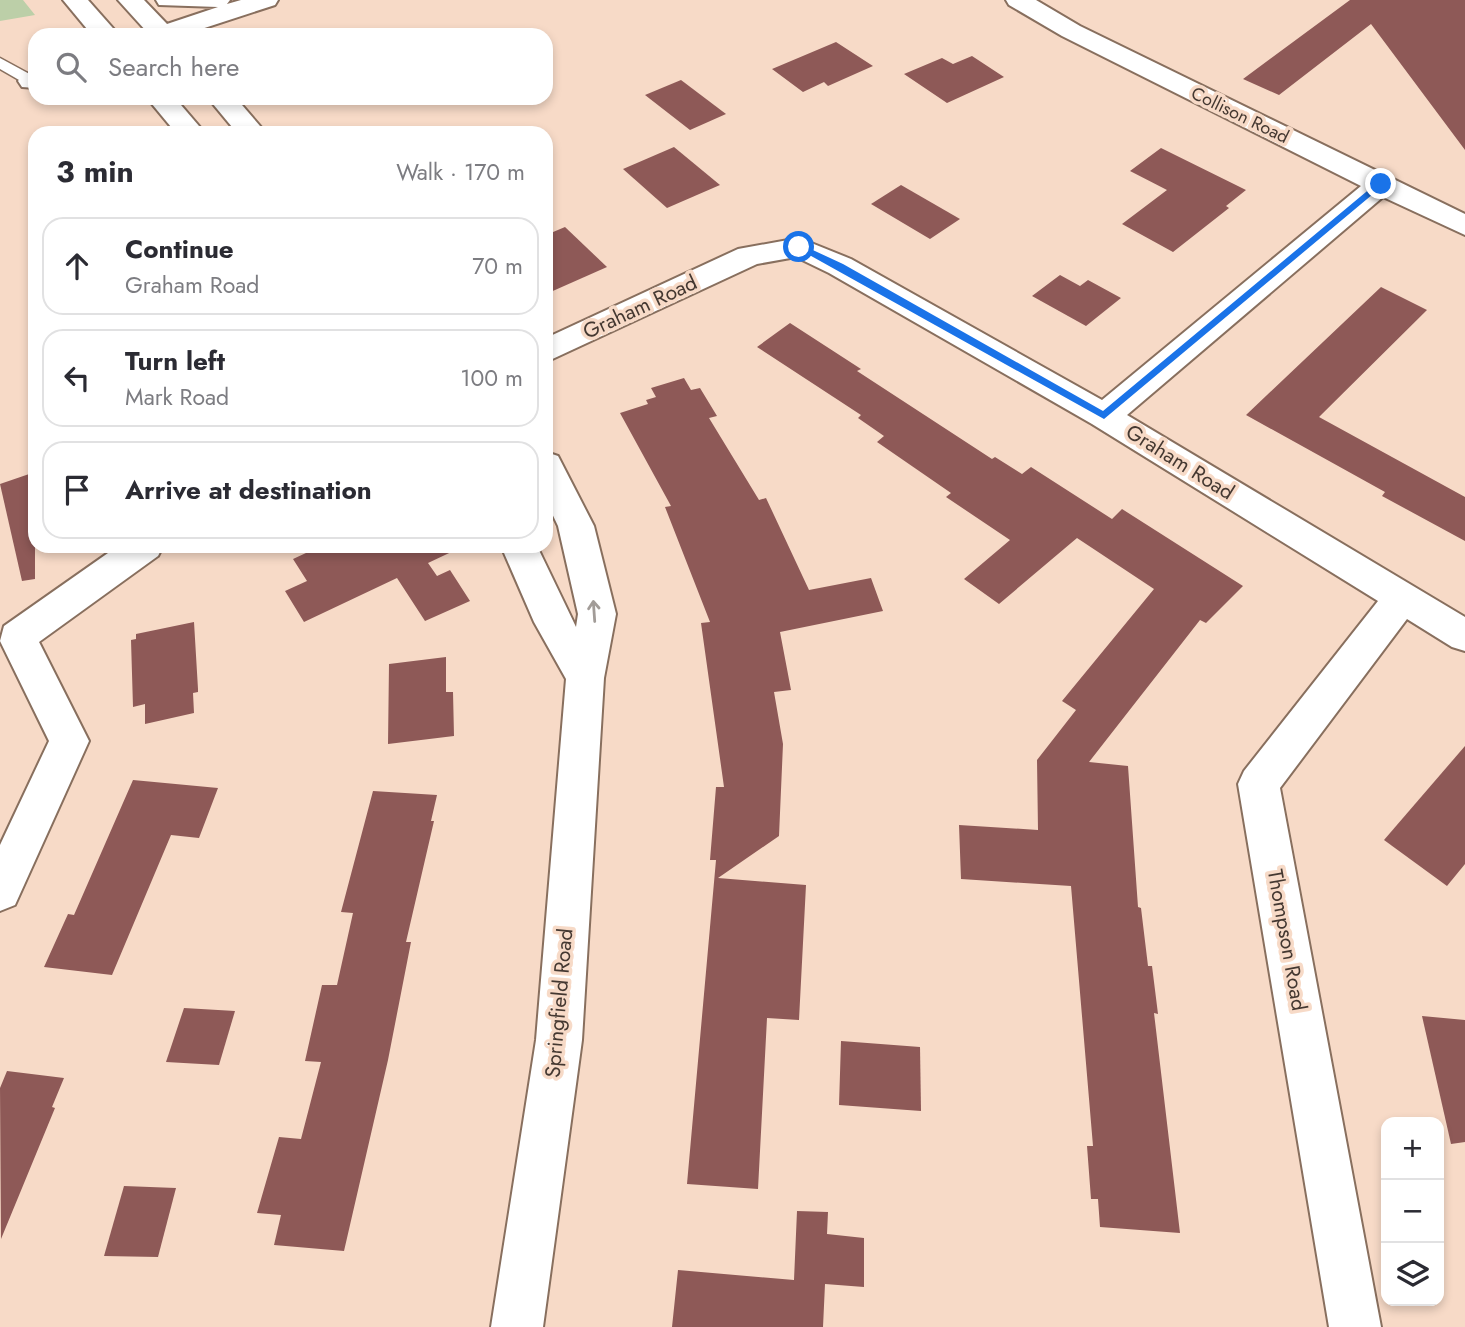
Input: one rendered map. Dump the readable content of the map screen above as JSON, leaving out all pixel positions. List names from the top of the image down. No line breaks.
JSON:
{"streets":{"street":["Collison Road","Graham Road","Thompson Road","Springfield Road"]},"crossings":[["Graham Road","Thompson Road"]],"page":{"search":"Search here","heading":["3 min","Walk · 170 m"],"list":[["Continue","Graham Road","70 m"],["Turn left","Mark Road","100 m"],"Arrive at destination"],"map_buttons":["+","−"]}}
